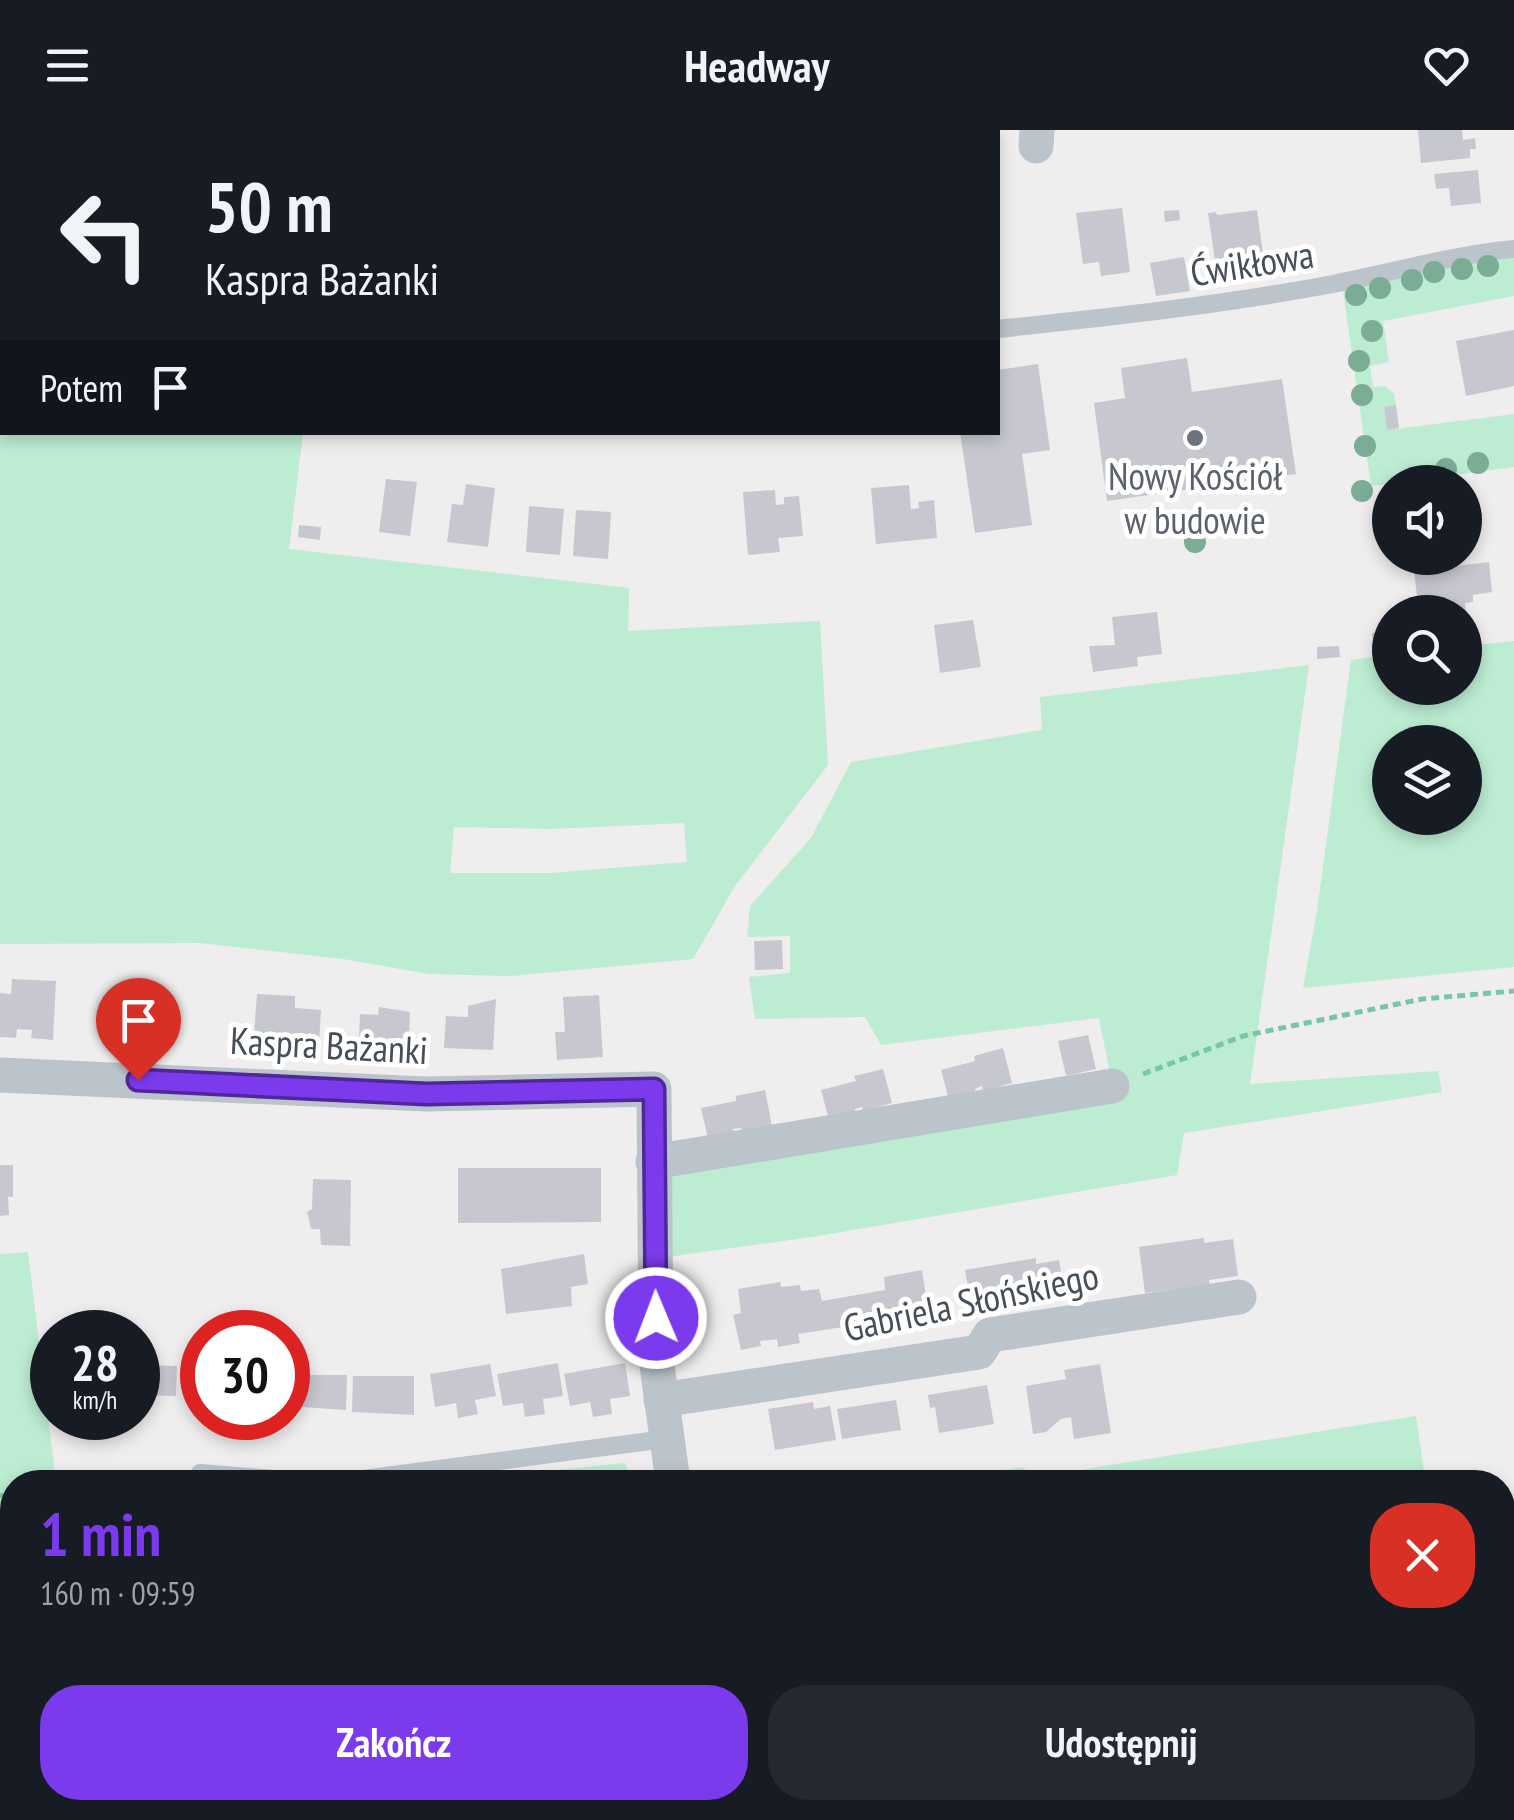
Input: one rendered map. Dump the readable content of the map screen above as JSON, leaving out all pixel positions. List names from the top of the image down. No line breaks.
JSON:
{"streets":{"street":["Kaspra Bażanki","Gabriela Słońskiego"],"lane":["Ćwikłowa"]},"places":["Nowy Kościół w budowie"],"page":{"header":"Headway","turn":["50 m","Kaspra Bażanki"],"then":"Potem","speed":"28 km/h","limit":"30","heading":["1 min","160 m · 09:59"],"buttons":["Zakończ","Udostępnij"]}}
